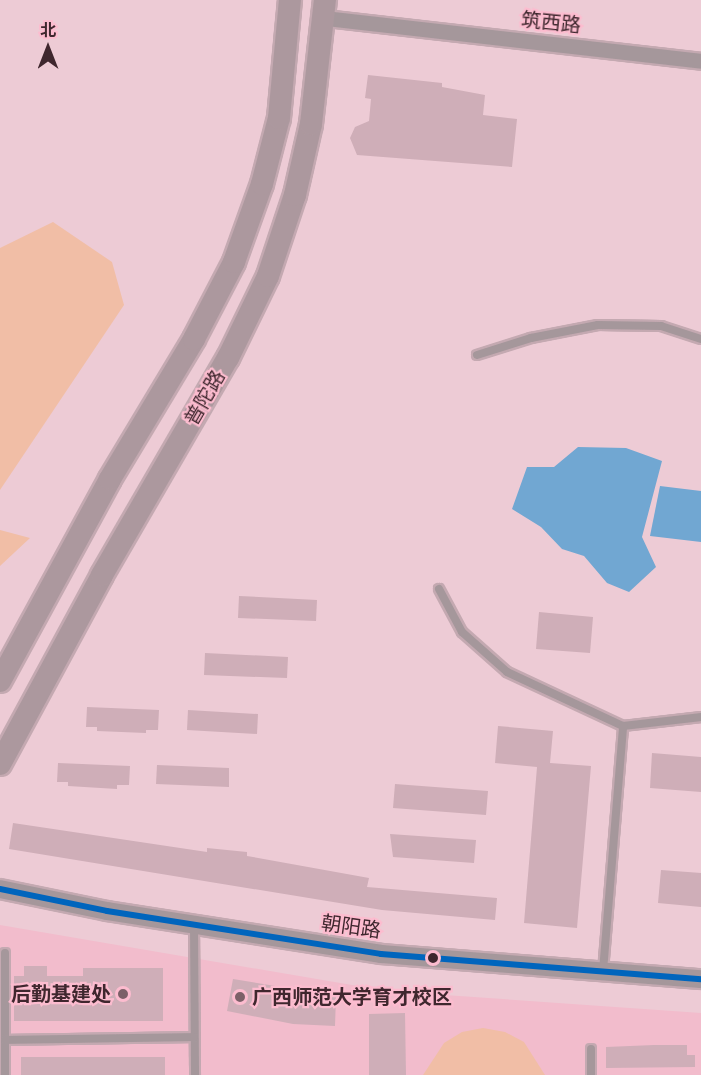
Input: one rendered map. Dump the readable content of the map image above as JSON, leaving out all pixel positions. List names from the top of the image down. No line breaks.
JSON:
{"streets":{"main road":["普陀路"],"street":["筑西路","朝阳路"]},"crossings":[["筑西路","普陀路"]],"places":["后勤基建处","广西师范大学育才校区"],"north":"top"}
